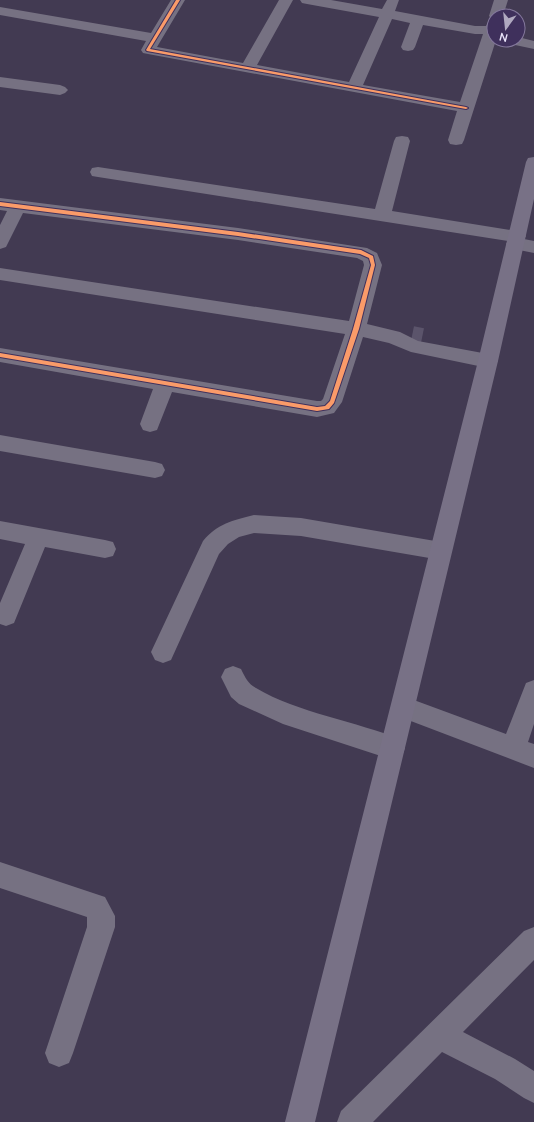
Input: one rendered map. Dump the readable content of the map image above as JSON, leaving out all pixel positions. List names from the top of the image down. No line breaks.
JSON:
{"north":"bottom"}
